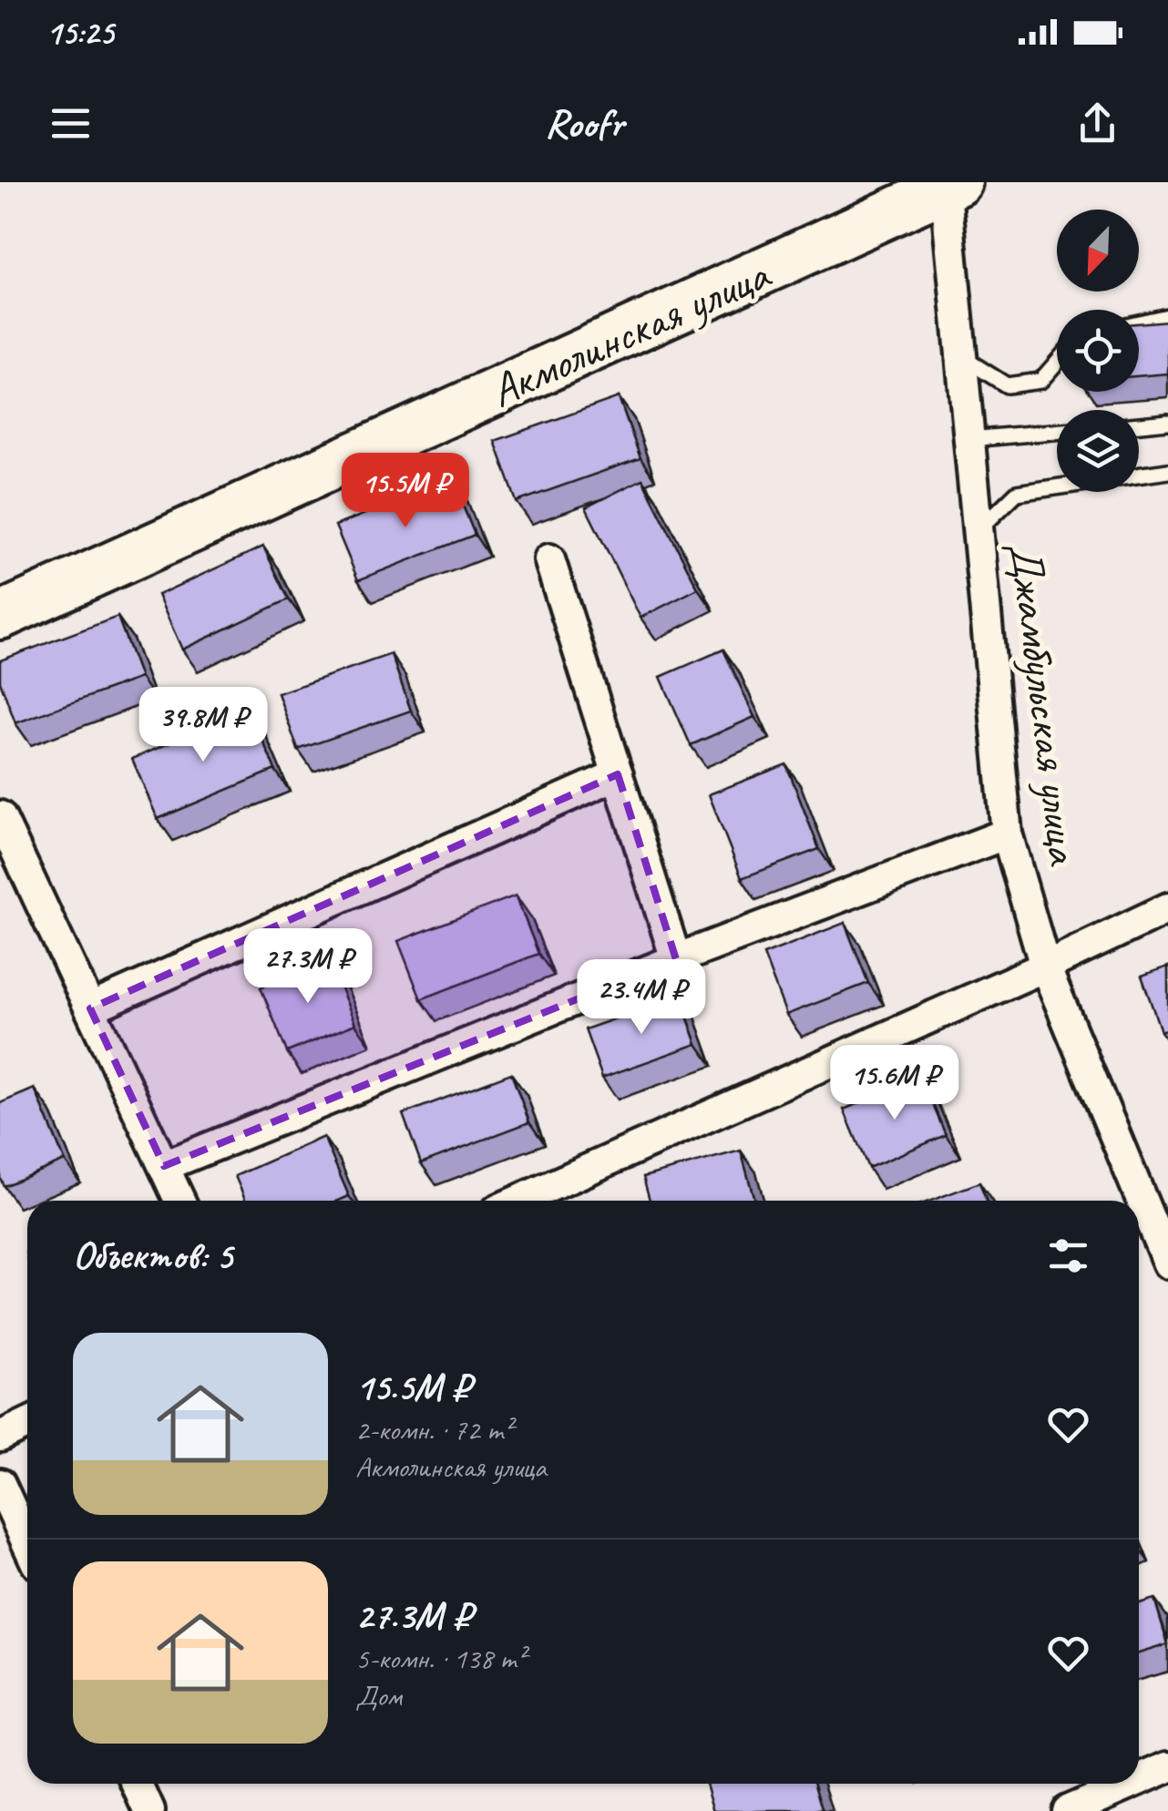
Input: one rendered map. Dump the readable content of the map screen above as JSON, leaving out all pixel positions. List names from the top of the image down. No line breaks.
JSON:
{"streets":{"main road":["Акмолинская улица"],"street":["Джамбульская улица"]},"crossings":[["Акмолинская улица","Джамбульская улица"]],"north":"bottom left","page":{"status":"15:25","header":"Roofr","price":["15.5M ₽","39.8M ₽","27.3M ₽","23.4M ₽","15.6M ₽"],"heading":"Объектов: 5","list":[{"name":"15.5M ₽","note":"2-комн. · 72 m² · Акмолинская улица"},{"name":"27.3M ₽","note":"5-комн. · 138 m² · Дом"}]}}
